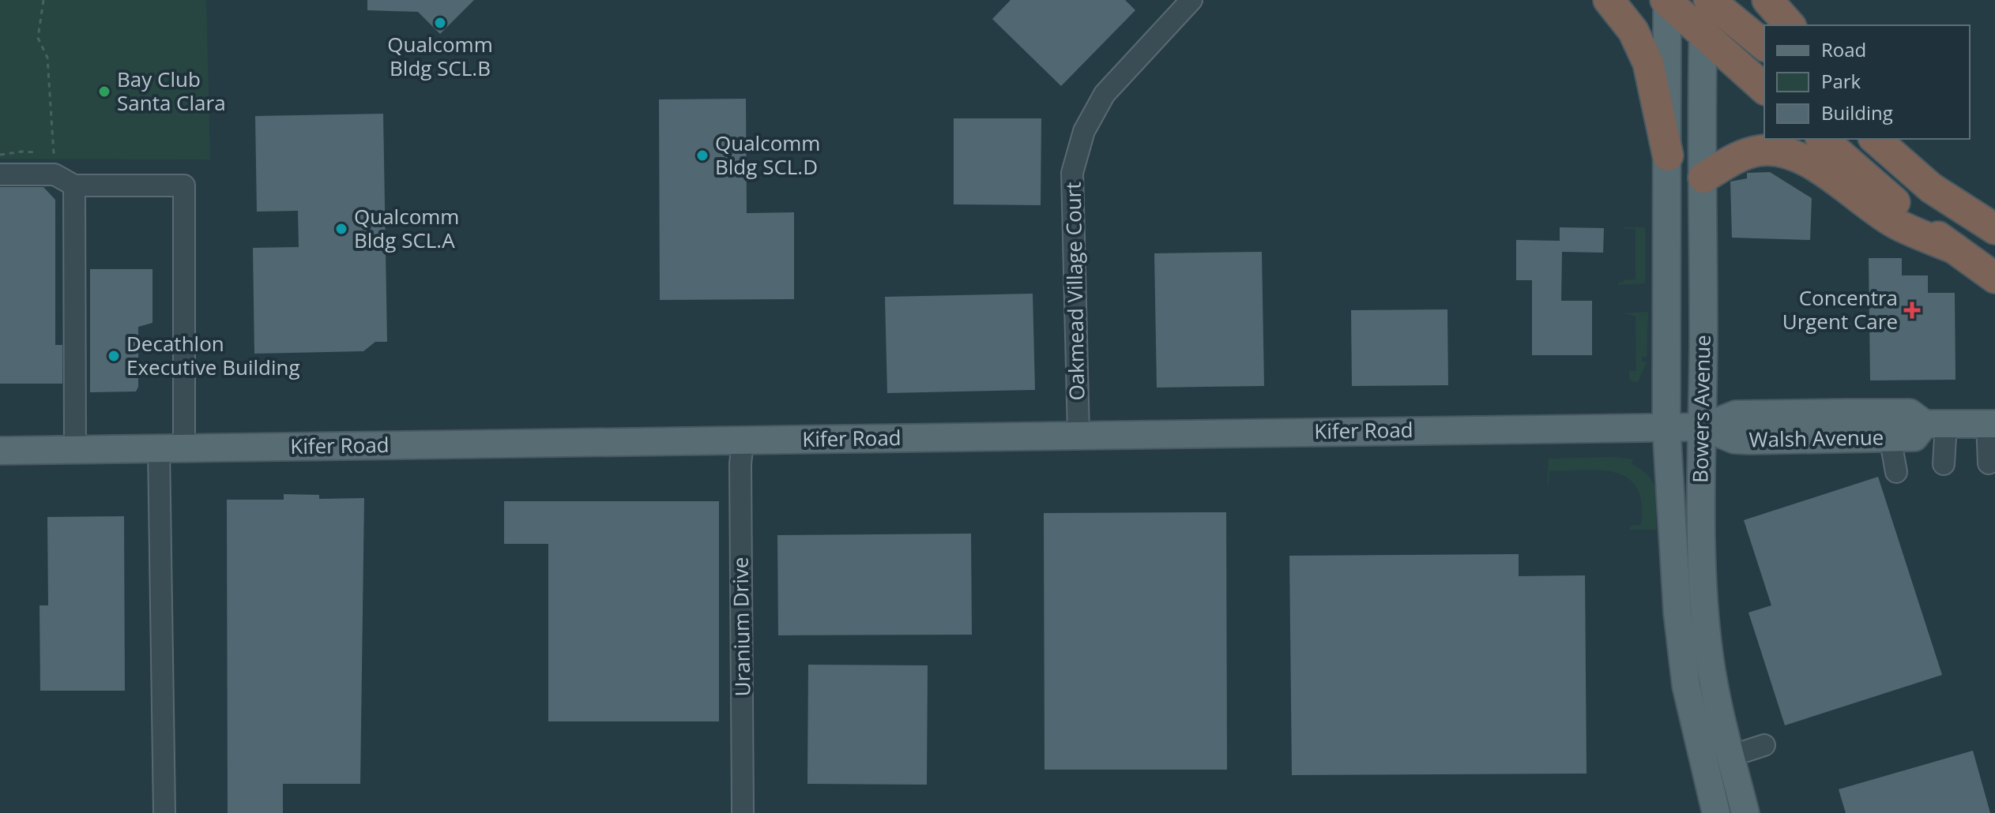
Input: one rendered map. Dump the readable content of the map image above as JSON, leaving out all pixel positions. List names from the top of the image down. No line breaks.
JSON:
{"streets":{"main road":["Bowers Avenue","Kifer Road","Walsh Avenue"],"street":["Oakmead Village Court","Uranium Drive"]},"crossings":[["Oakmead Village Court","Kifer Road"],["Bowers Avenue","Kifer Road"],["Bowers Avenue","Walsh Avenue"],["Kifer Road","Walsh Avenue"],["Kifer Road","Uranium Drive"]],"places":{"other":["Qualcomm Bldg SCL.B","Bay Club Santa Clara","Qualcomm Bldg SCL.D","Qualcomm Bldg SCL.A","Decathlon Executive Building"],"health":["Concentra Urgent Care"]},"legend":["Road","Park","Building"]}
